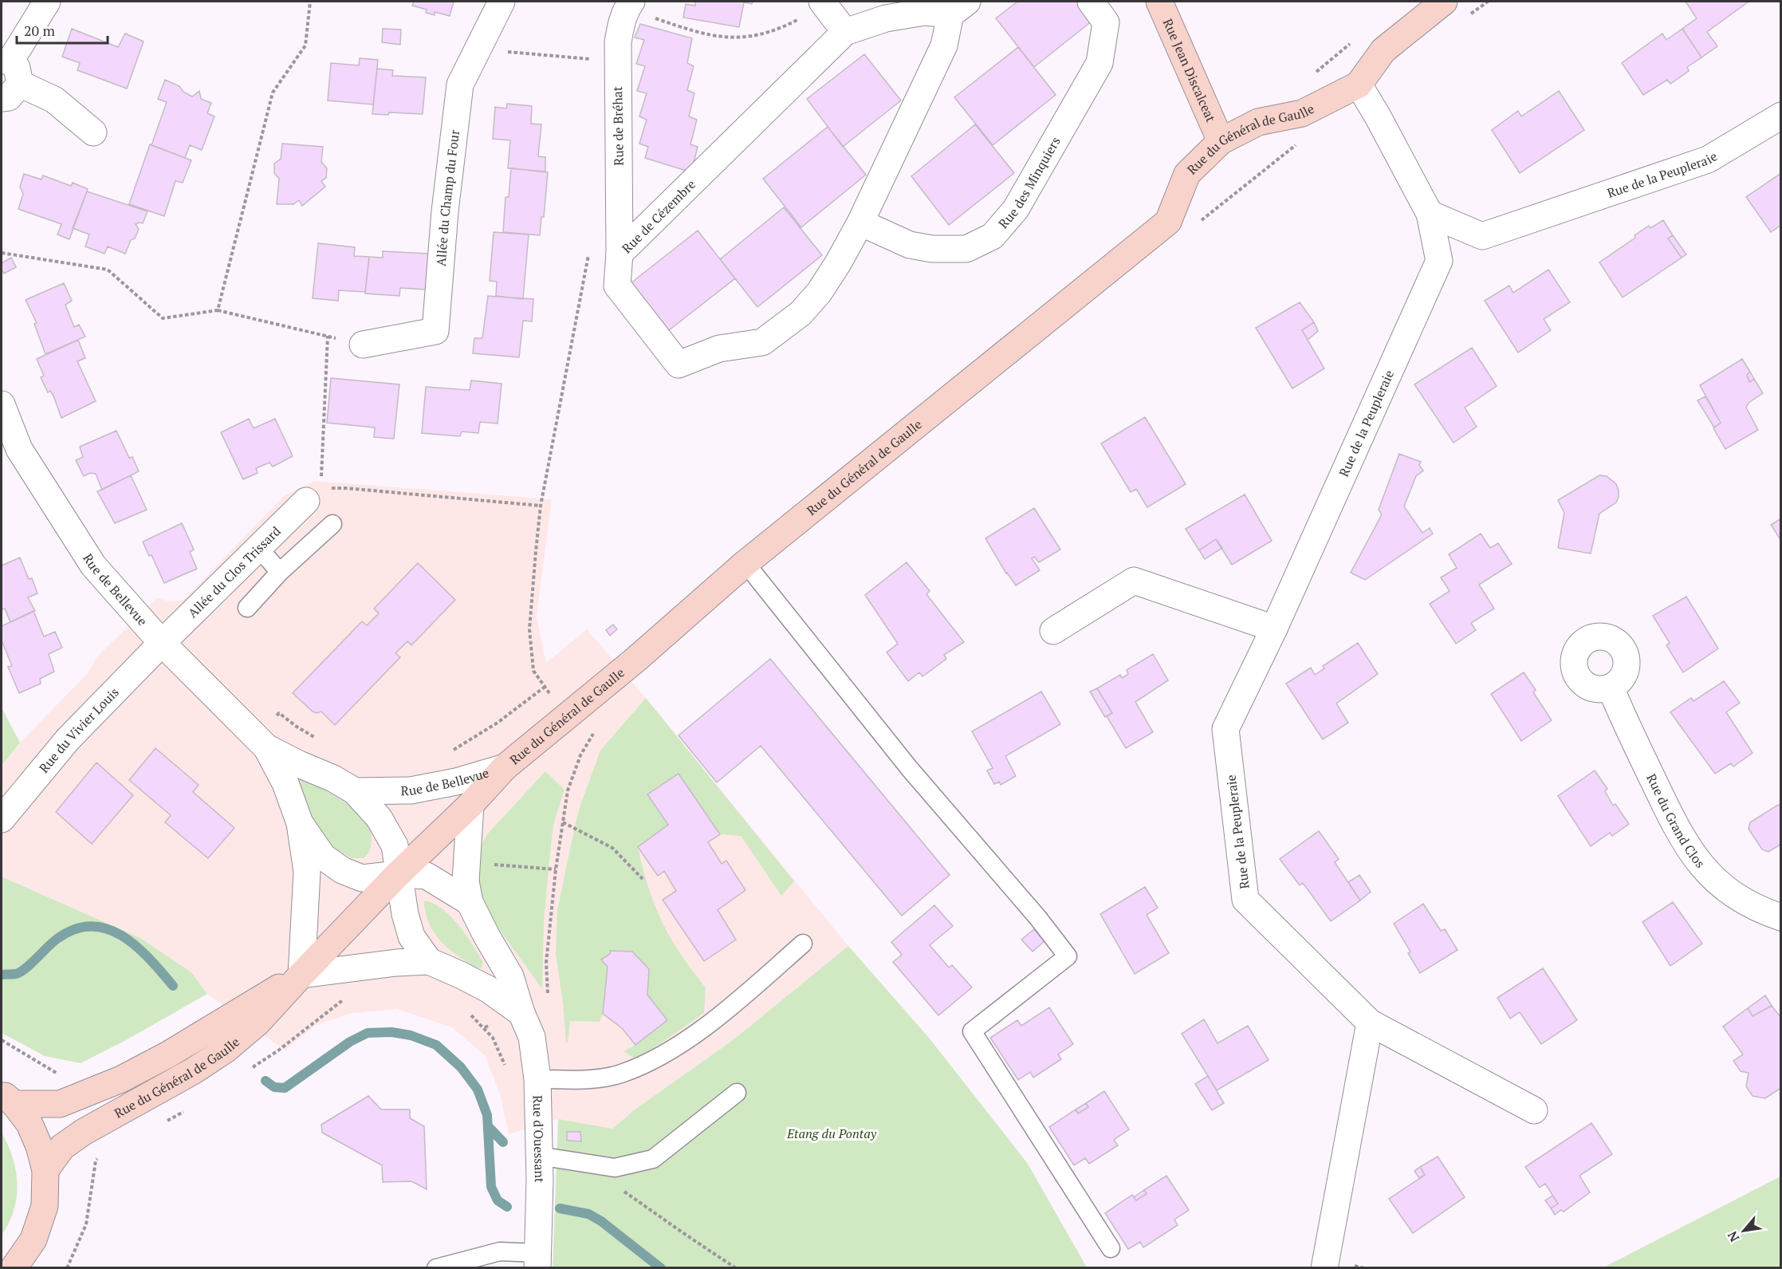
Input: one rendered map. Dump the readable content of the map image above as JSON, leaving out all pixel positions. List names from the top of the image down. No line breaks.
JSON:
{"streets":{"main road":["Rue Jean Discalceat","Rue du Général de Gaulle"],"street":["Rue de Bréhat","Rue de la Peupleraie","Rue des Minquiers","Allée du Champ du Four","Rue de Cézembre","Allée du Clos Trissard","Rue de Bellevue","Rue du Vivier Louis","Rue du Grand Clos","Rue d'Ouessant"]},"crossings":[["Rue Jean Discalceat","Rue du Général de Gaulle"],["Rue de Bréhat","Rue de Cézembre"],["Rue du Général de Gaulle","Rue de la Peupleraie"],["Rue du Général de Gaulle","Rue de Bellevue"],["Rue du Général de Gaulle","Rue d'Ouessant"],["Rue des Minquiers","Rue de Cézembre"],["Allée du Clos Trissard","Rue de Bellevue"],["Allée du Clos Trissard","Rue du Vivier Louis"],["Rue de Bellevue","Rue du Vivier Louis"]],"parks":["Etang du Pontay"],"scale_bar":"20 m","north":"bottom left"}
